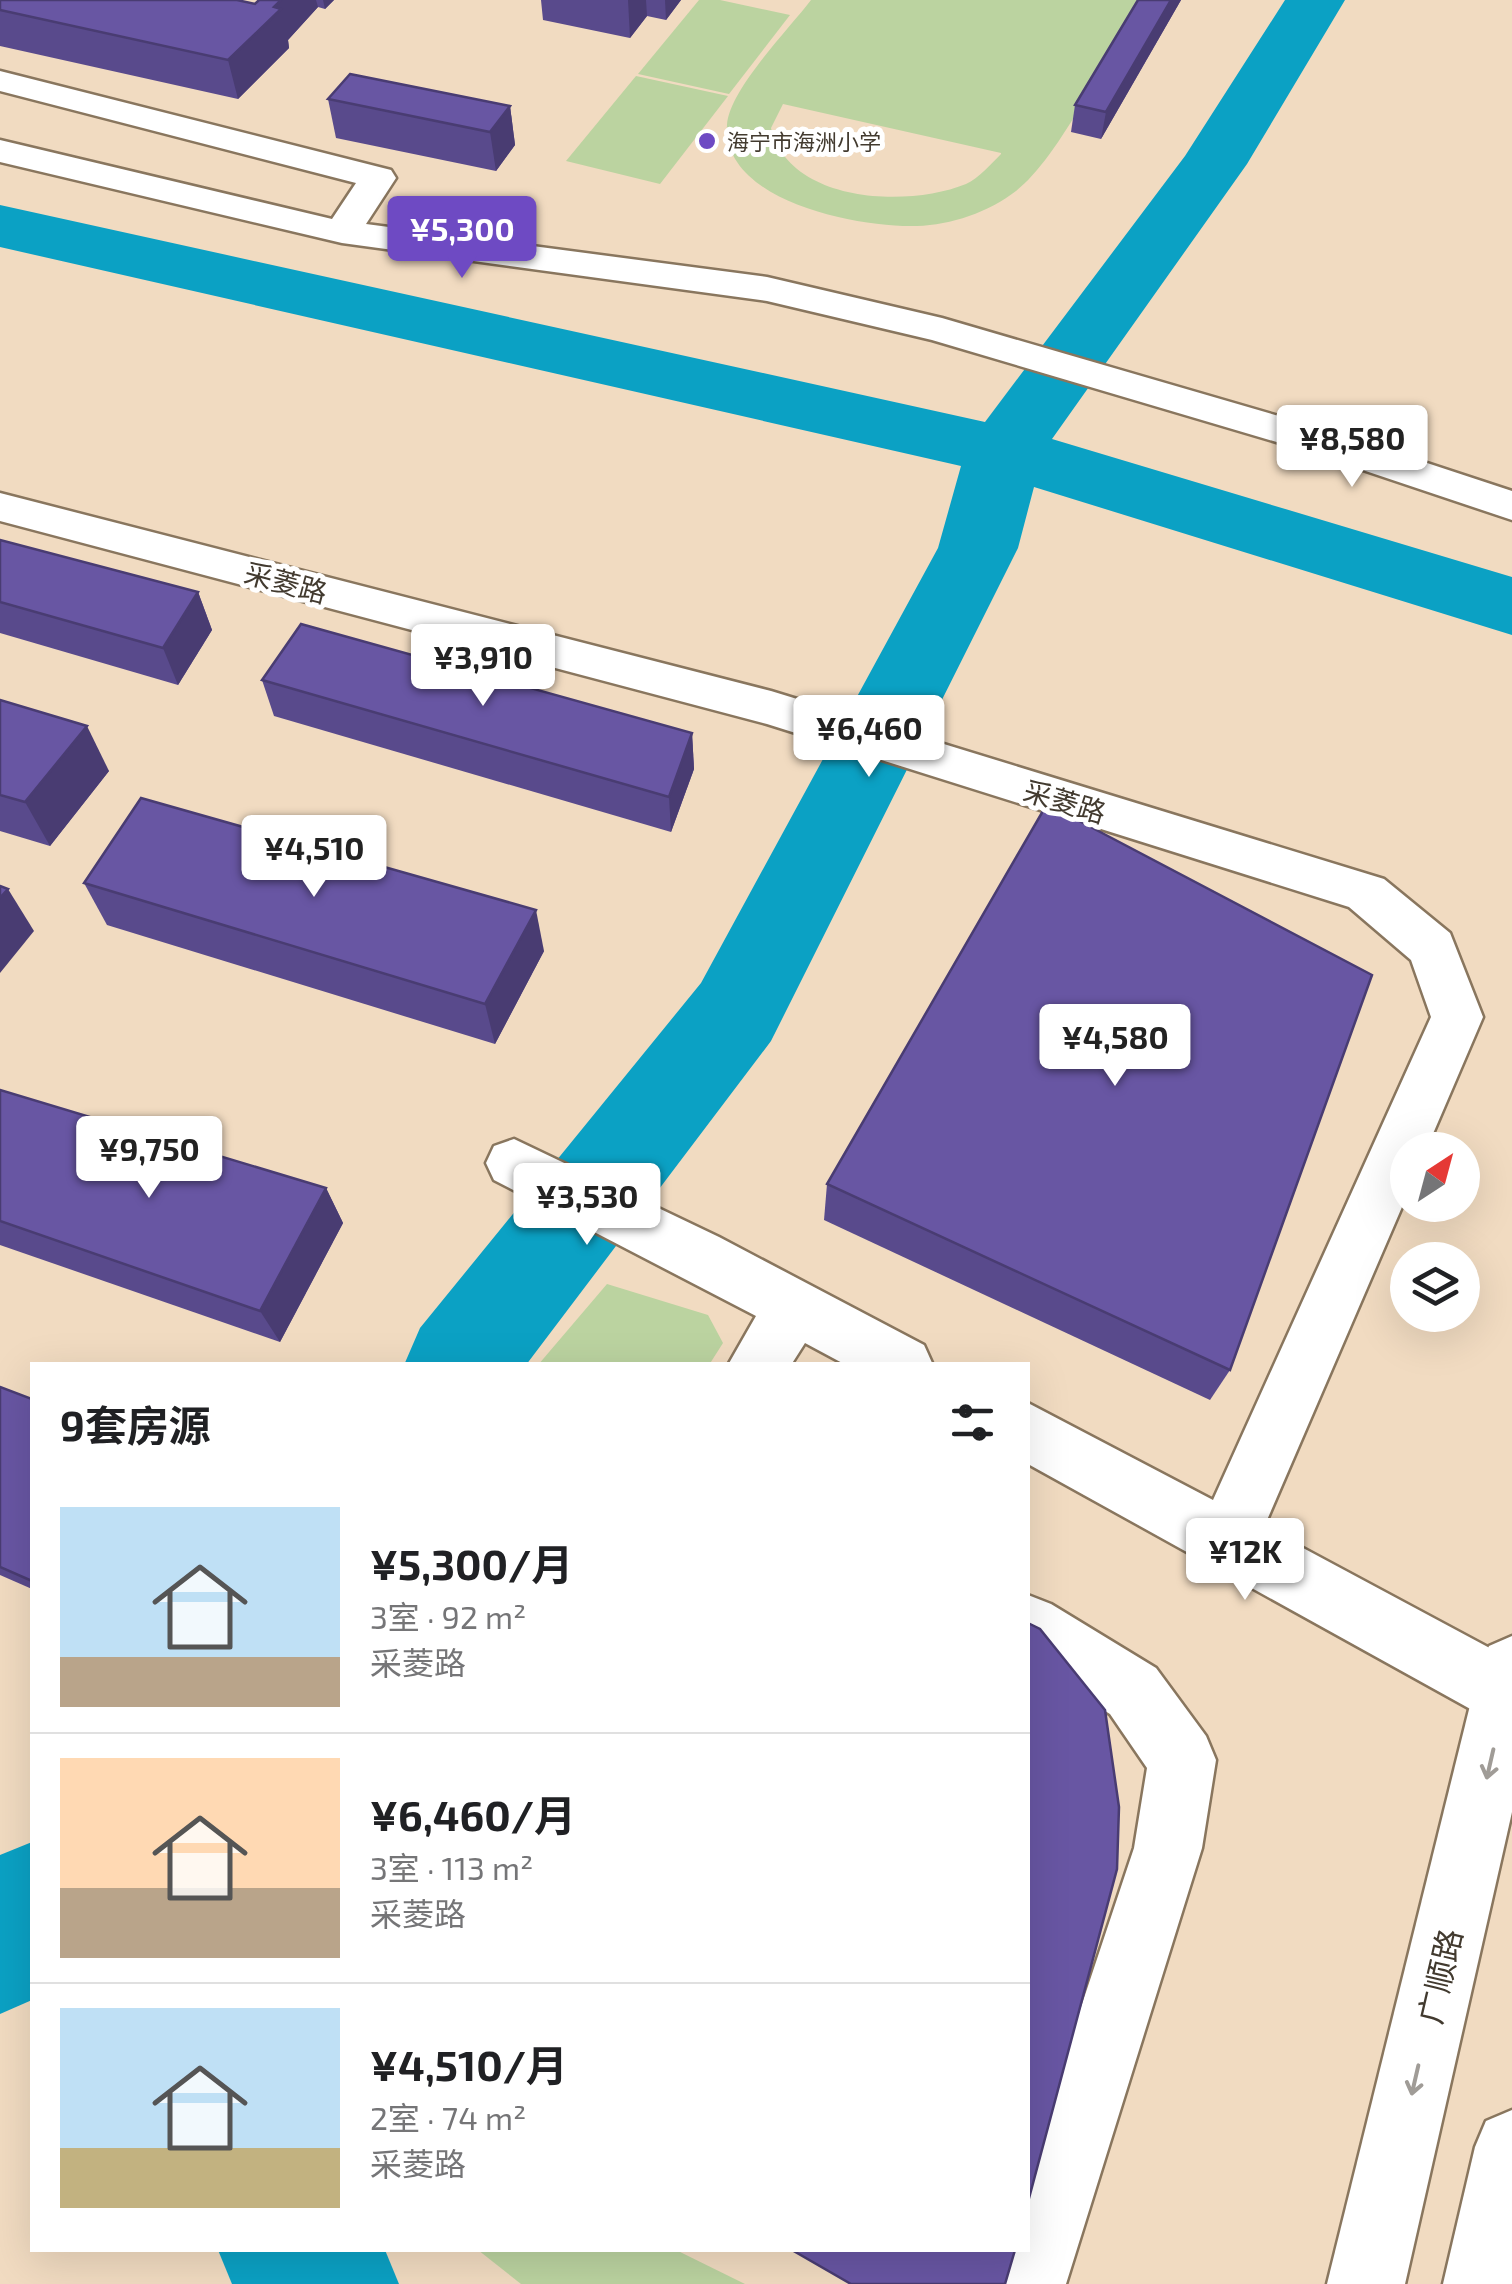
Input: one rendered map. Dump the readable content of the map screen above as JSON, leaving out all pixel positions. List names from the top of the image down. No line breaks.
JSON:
{"streets":{"street":["采菱路","广顺路"]},"one_way":["广顺路"],"places":["海宁市海洲小学"],"north":"top right","page":{"price":["¥5,300","¥8,580","¥3,910","¥6,460","¥4,510","¥4,580","¥9,750","¥3,530","¥12K"],"heading":"9套房源","list":[{"name":"¥5,300/月","note":"3室 · 92 m² · 采菱路"},{"name":"¥6,460/月","note":"3室 · 113 m² · 采菱路"},{"name":"¥4,510/月","note":"2室 · 74 m² · 采菱路"}]}}
